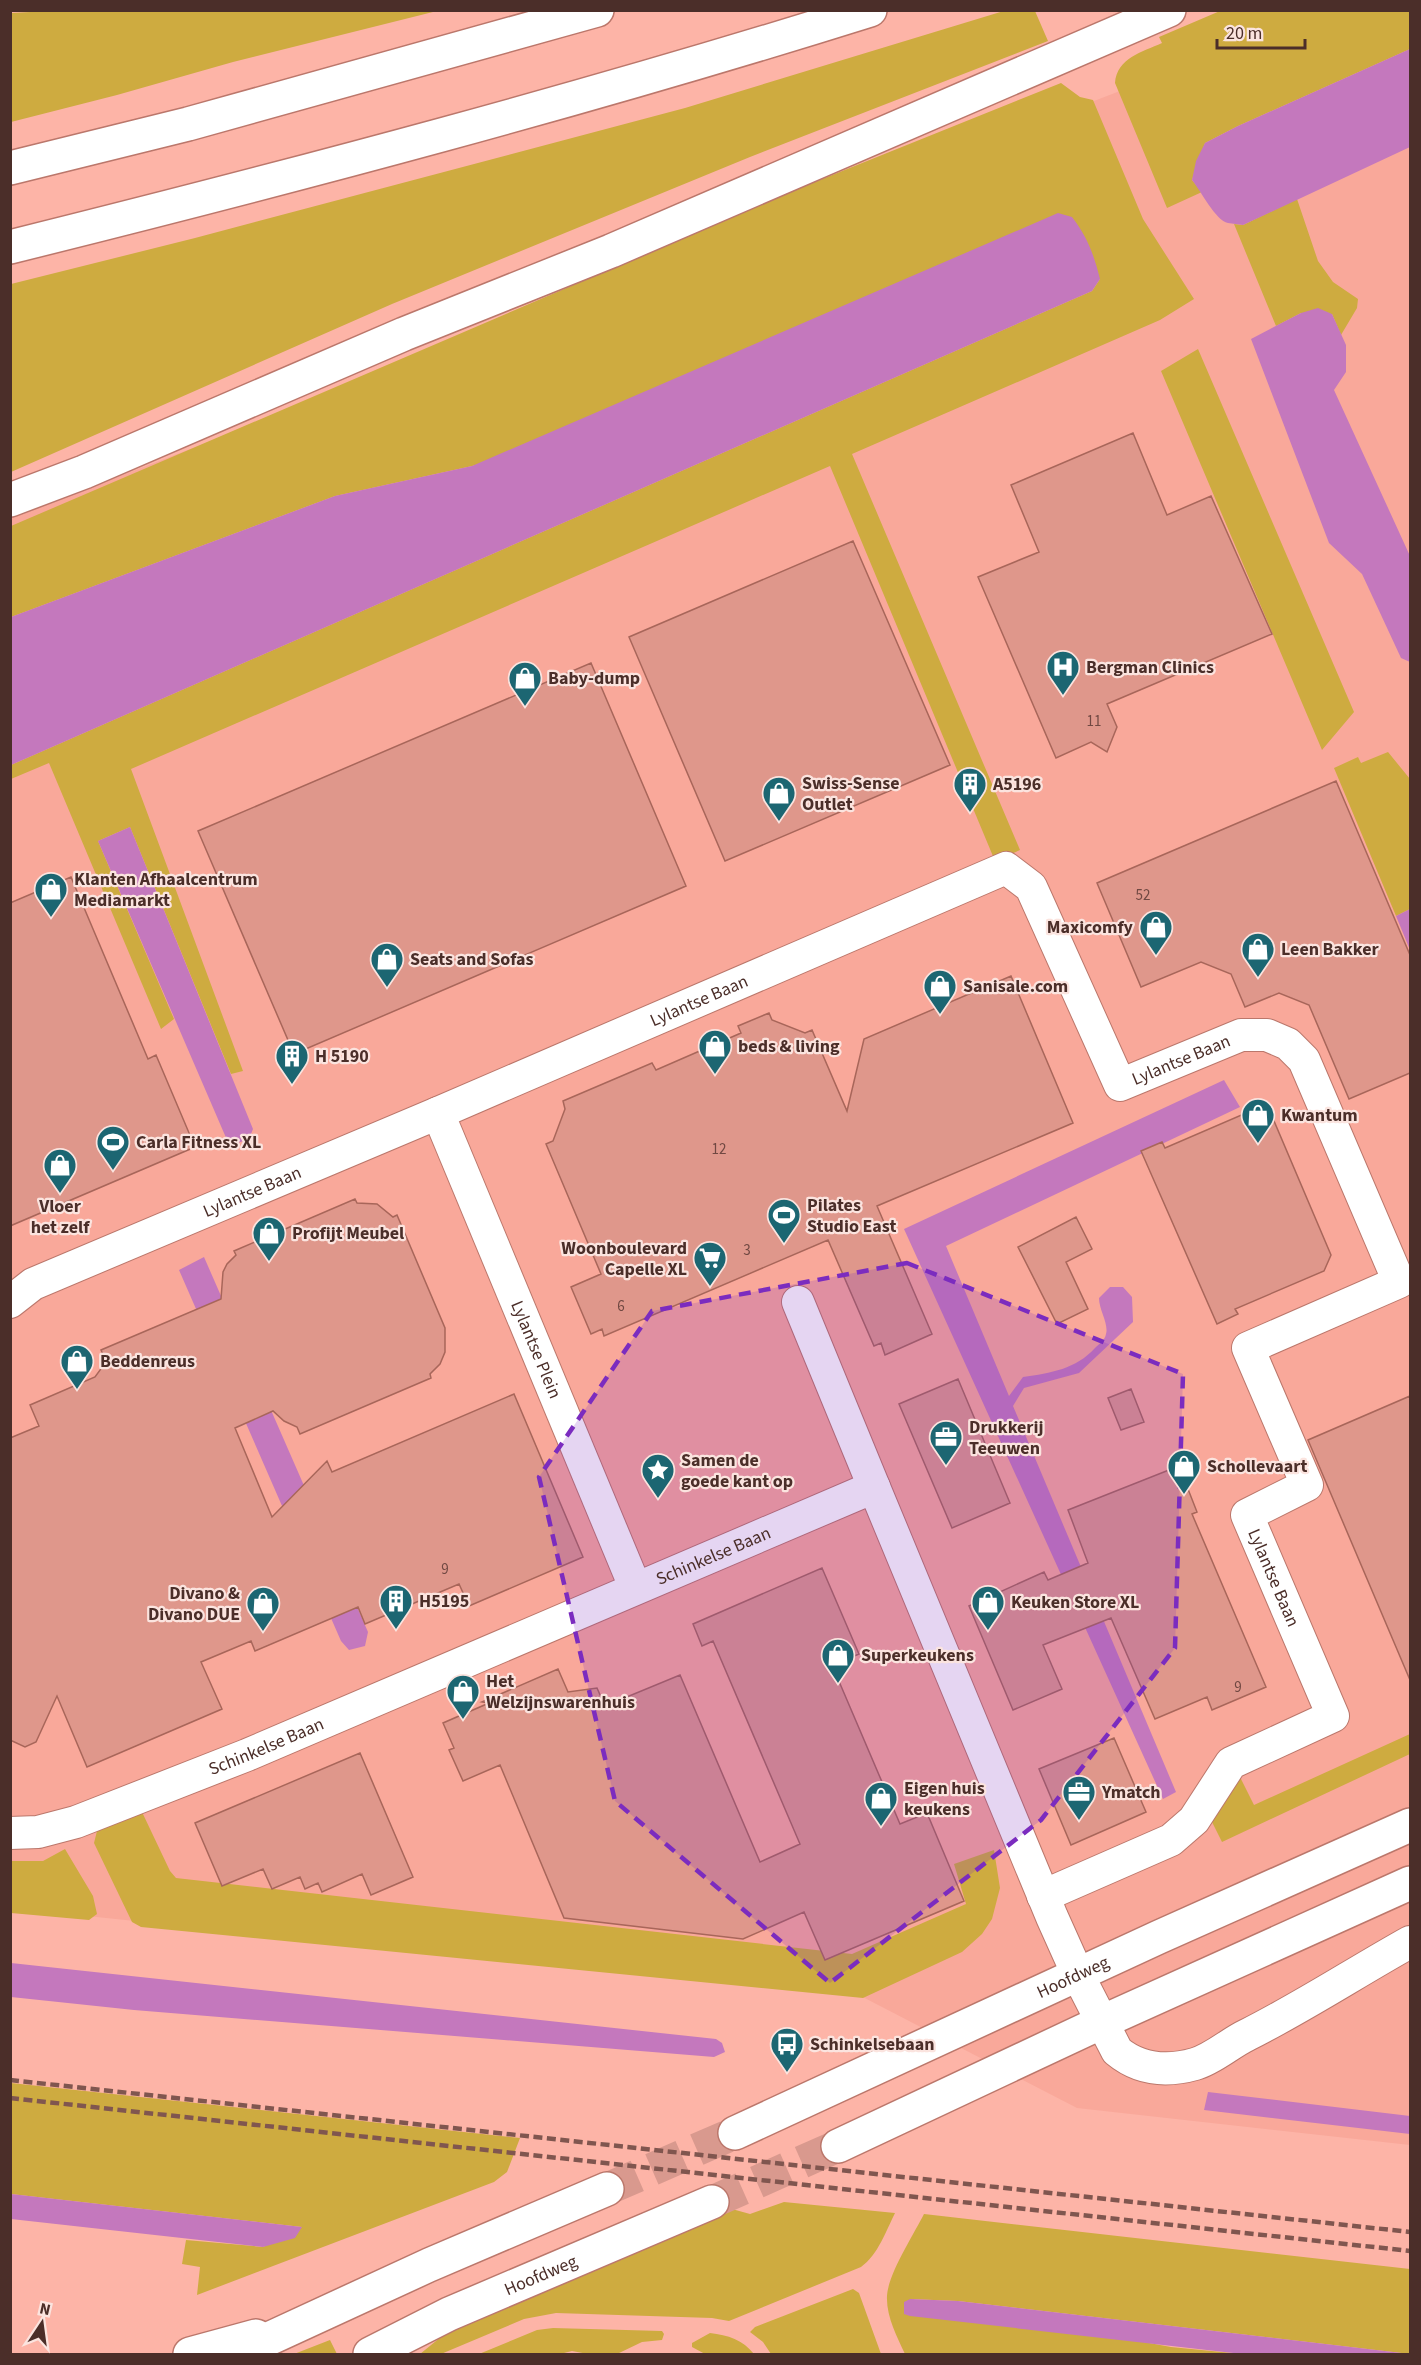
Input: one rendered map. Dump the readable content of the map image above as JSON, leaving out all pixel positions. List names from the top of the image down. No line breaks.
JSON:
{"streets":{"main road":["Hoofdweg"],"street":["Lylantse Baan","Lylantse Plein","Schinkelse Baan"]},"crossings":[["Lylantse Baan","Lylantse Plein"],["Lylantse Plein","Schinkelse Baan"]],"places":{"hospital":["Bergman Clinics"],"shop":["Baby-dump","Swiss-Sense Outlet","Klanten Afhaalcentrum Mediamarkt","Maxicomfy","Leen Bakker","Seats and Sofas","Sanisale.com","beds & living","Kwantum","Vloer het zelf","Profijt Meubel","Beddenreus","Schollevaart","Keuken Store XL","Divano & Divano DUE","Superkeukens","Het Welzijnswarenhuis","Eigen huis keukens"],"building":["A5196","H 5190","H5195"],"sports":["Carla Fitness XL","Pilates Studio East"],"supermarket":["Woonboulevard Capelle XL"],"office":["Drukkerij Teeuwen","Ymatch"],"place":["Samen de goede kant op"],"bus stop":["Schinkelsebaan"]},"house_numbers":["11","52","12","3","6","9","9"],"scale_bar":"20 m","north":"top"}
